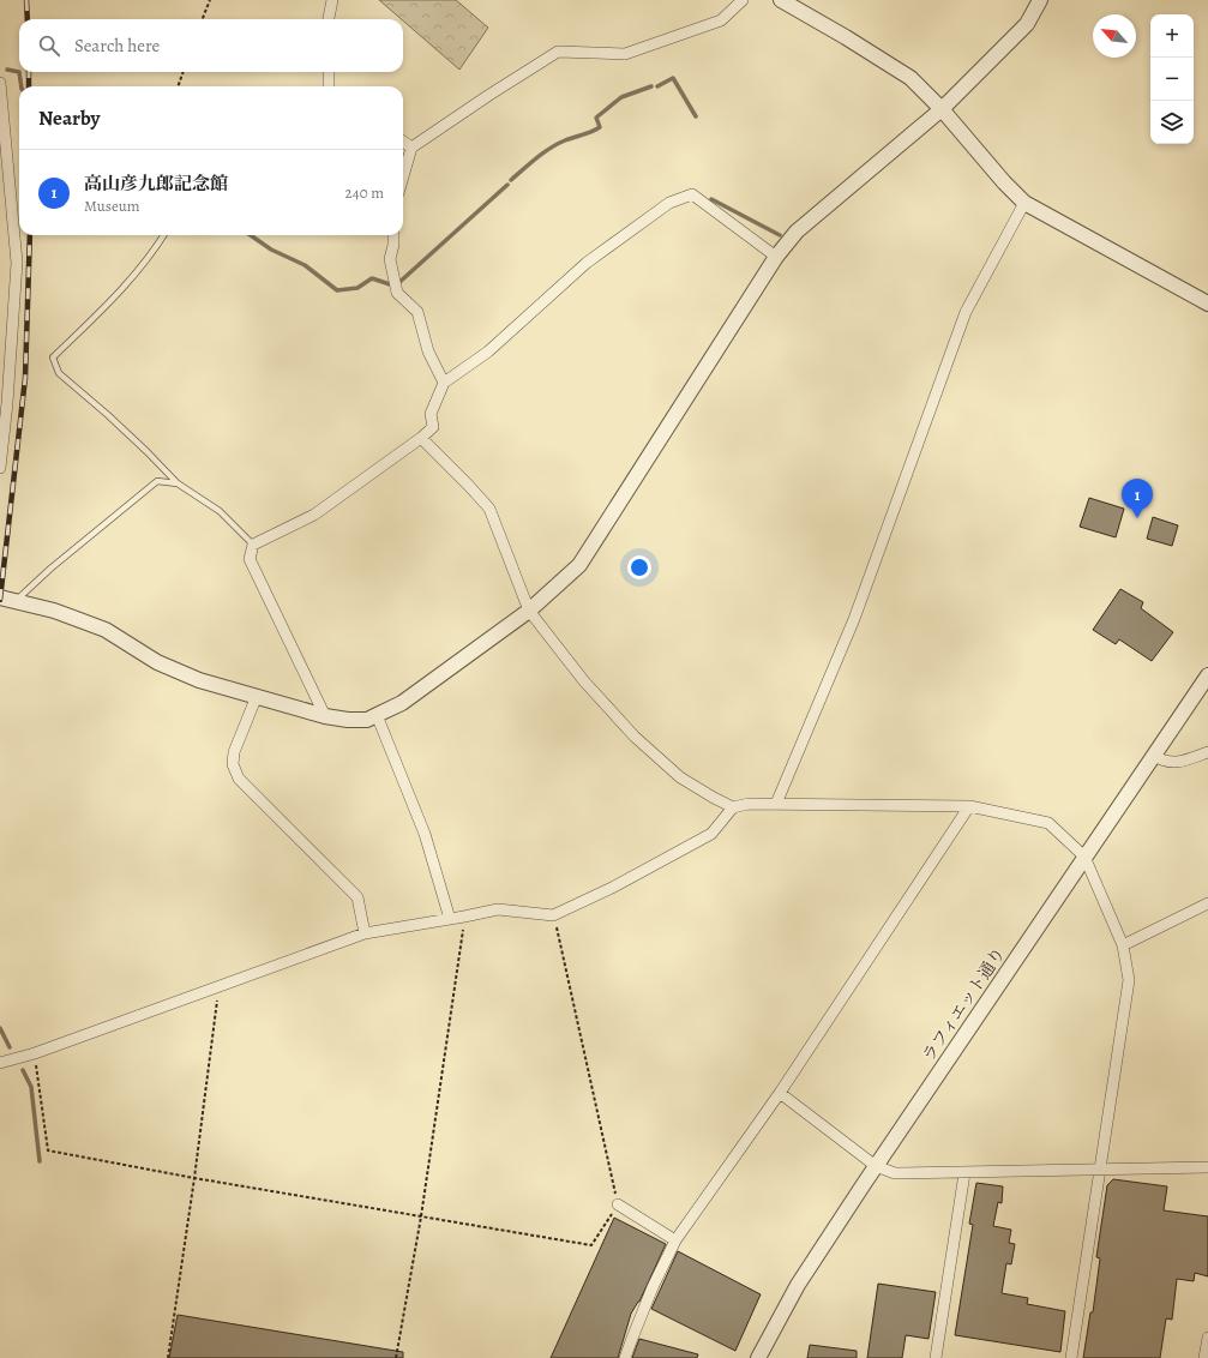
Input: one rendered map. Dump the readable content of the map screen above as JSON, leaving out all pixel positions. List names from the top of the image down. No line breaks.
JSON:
{"streets":{"street":["ラフィエット通り"]},"north":"top left","page":{"map_buttons":["+","−"],"search":"Search here","heading":"Nearby","list":[{"mark":"1","name":"高山彦九郎記念館","note":"Museum","value":"240 m"}],"pins":"1"}}
